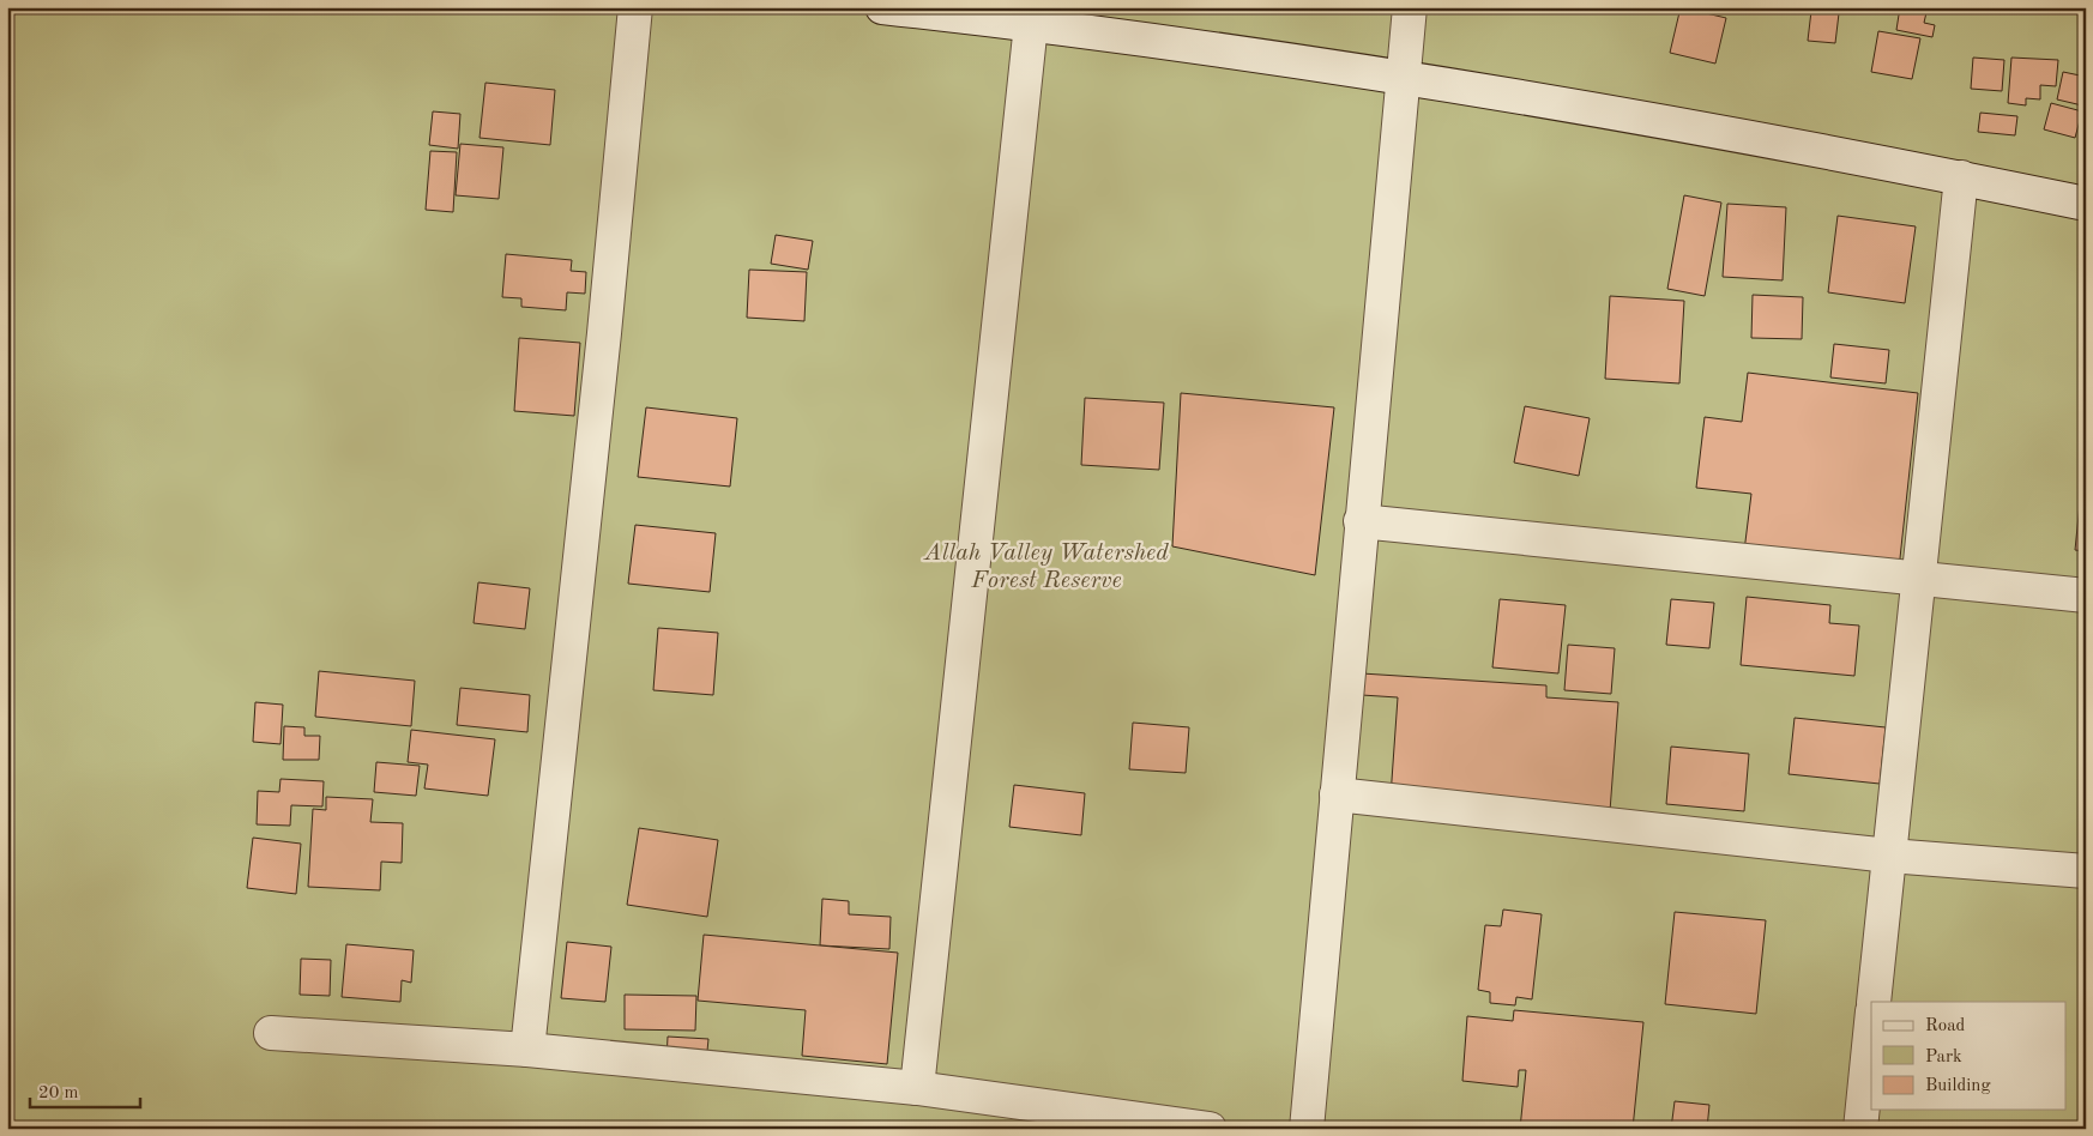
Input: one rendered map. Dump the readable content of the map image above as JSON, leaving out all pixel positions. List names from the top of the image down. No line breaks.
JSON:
{"parks":["Allah Valley Watershed Forest Reserve"],"legend":["Road","Park","Building"],"scale_bar":"20 m"}
